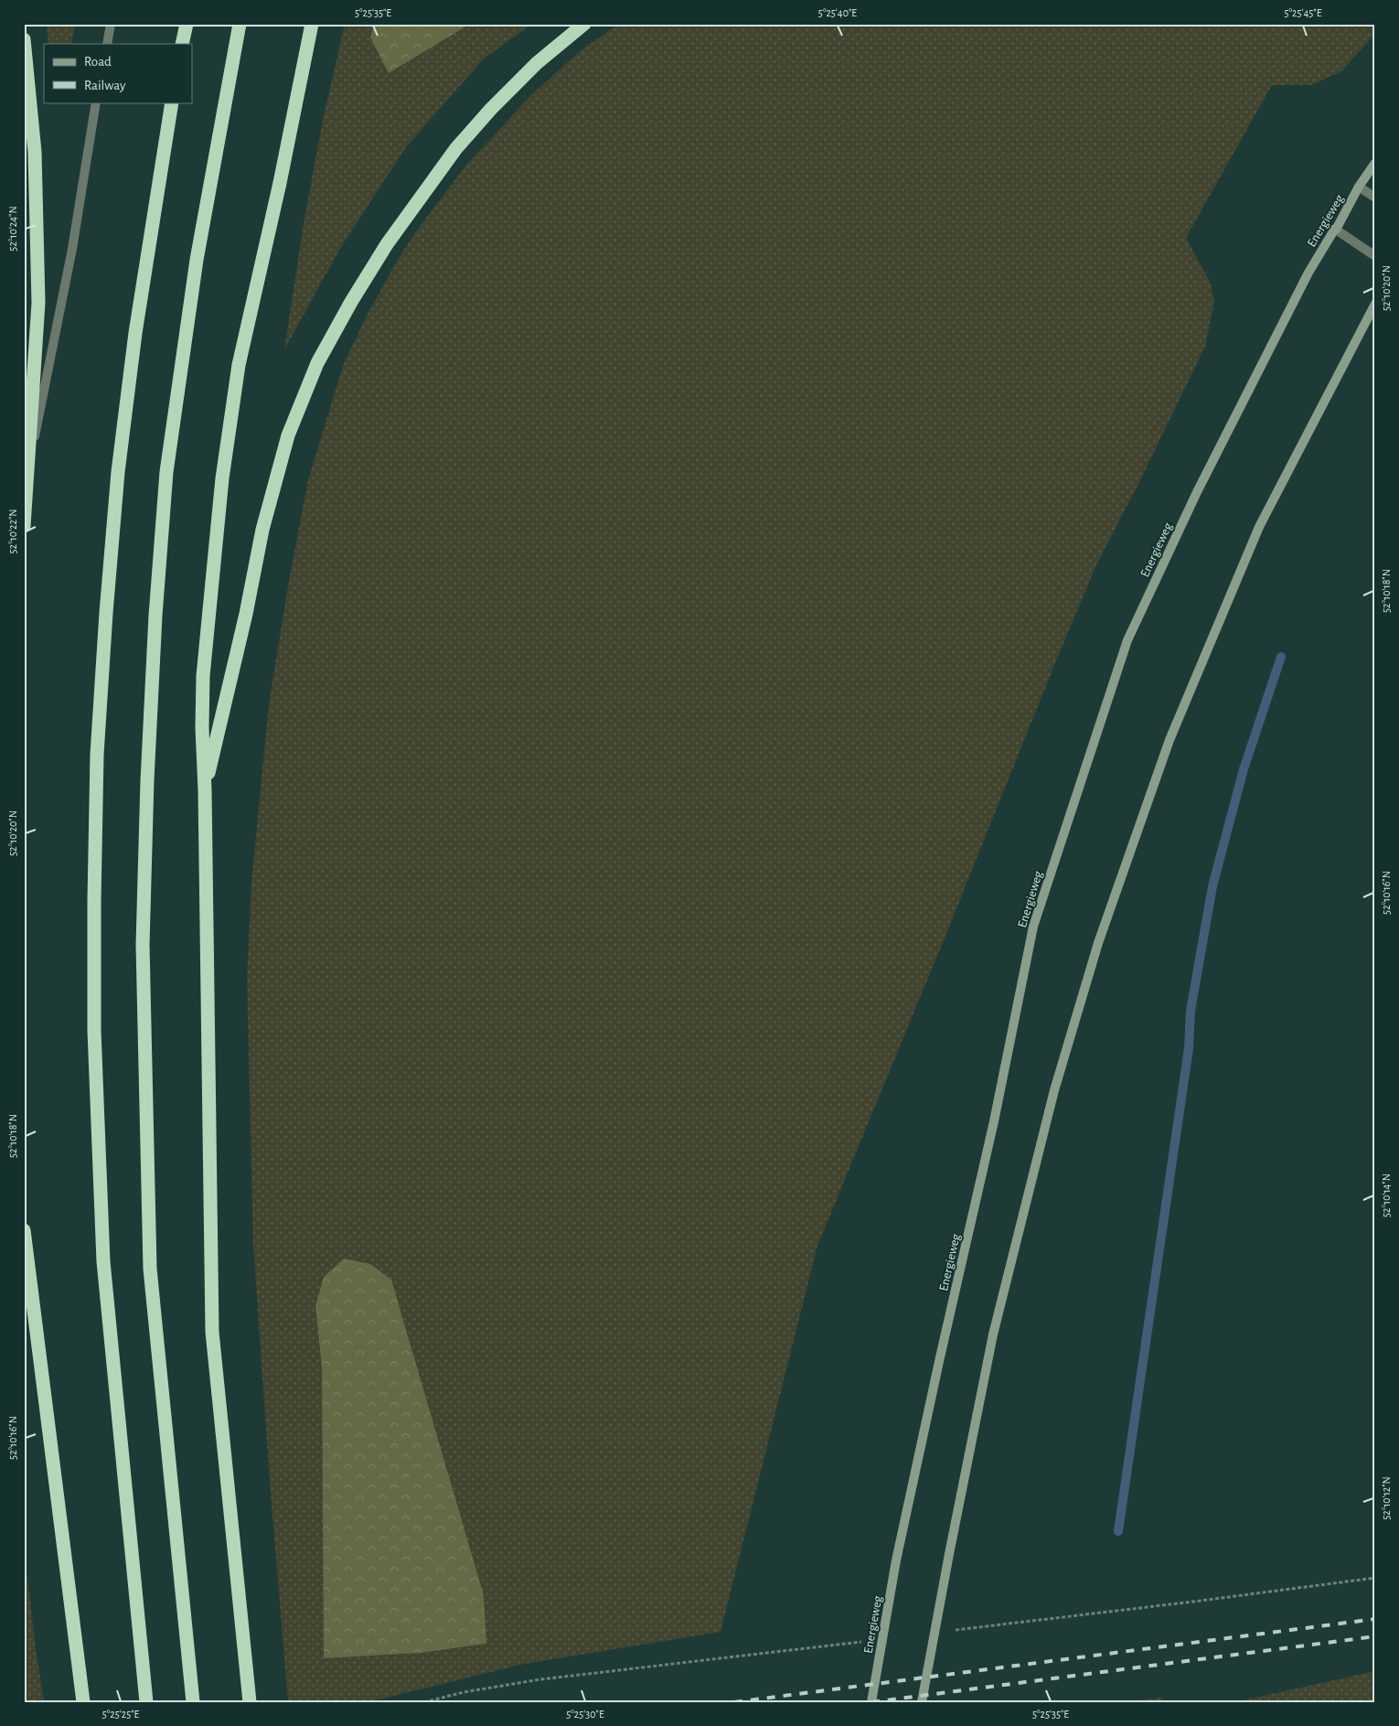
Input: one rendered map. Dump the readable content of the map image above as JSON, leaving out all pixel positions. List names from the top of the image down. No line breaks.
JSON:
{"streets":{"main road":["Energieweg"]},"legend":["Road","Railway"],"coordinates":["5°25'35\"E","5°25'40\"E","5°25'45\"E","52°10'24\"N","52°10'20\"N","52°10'22\"N","52°10'18\"N","52°10'16\"N","52°10'14\"N","52°10'12\"N","5°25'25\"E","5°25'30\"E"]}
